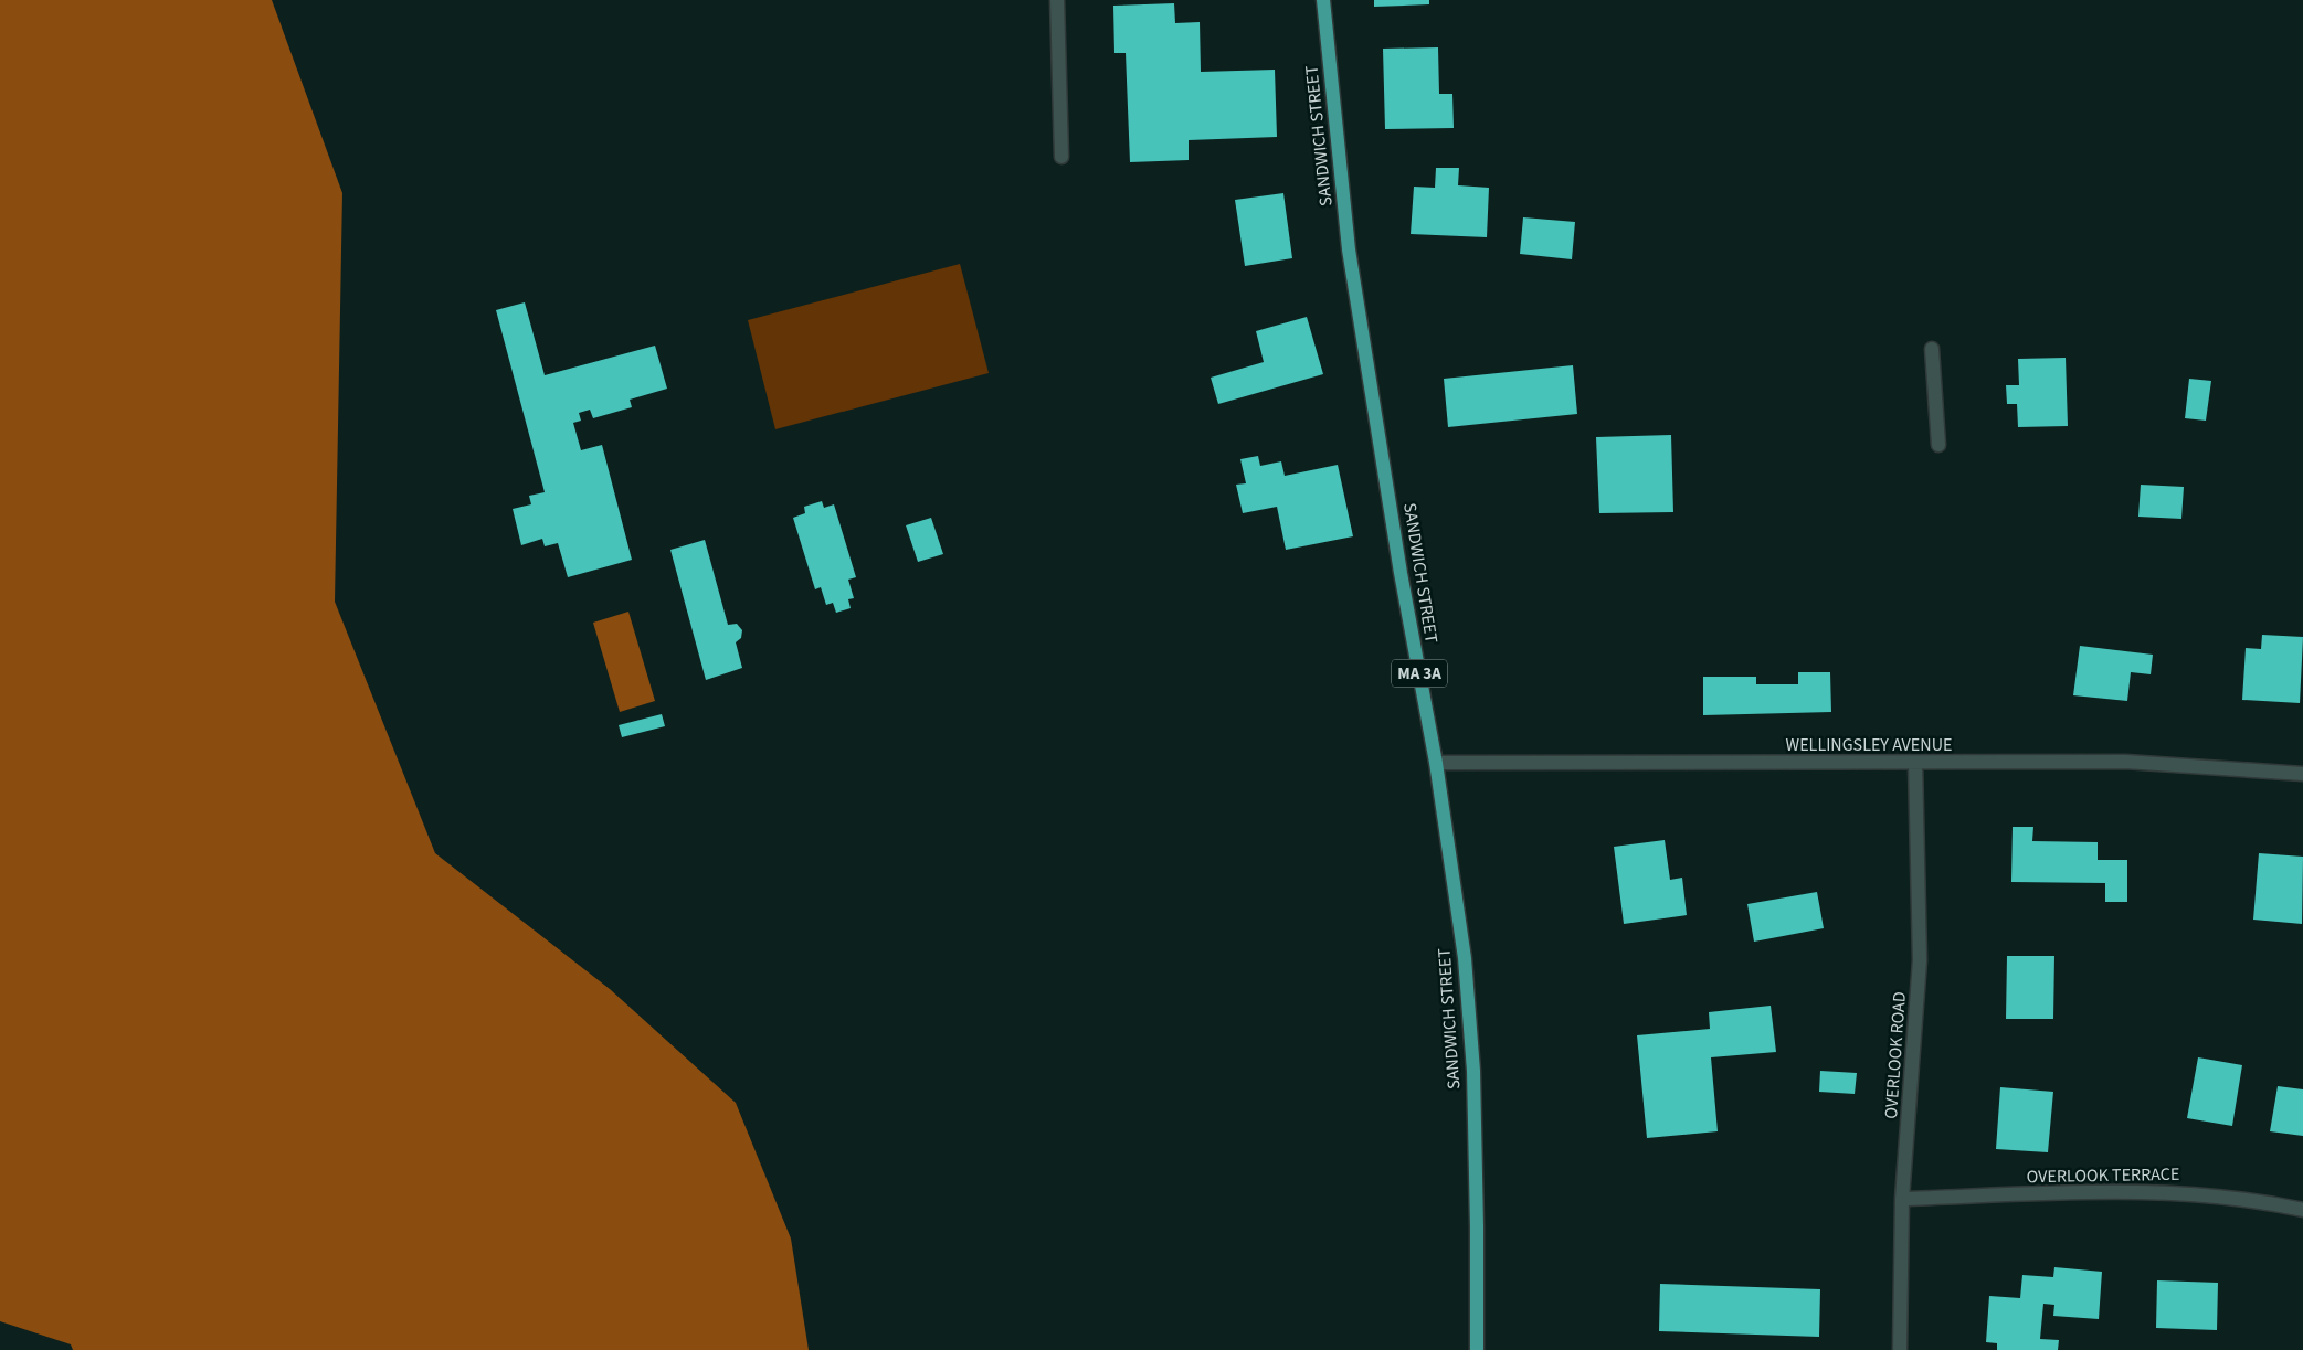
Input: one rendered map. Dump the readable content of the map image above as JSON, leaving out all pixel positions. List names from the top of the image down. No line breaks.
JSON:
{"streets":{"main road":["SANDWICH STREET","MA 3A"],"street":["WELLINGSLEY AVENUE","OVERLOOK ROAD","OVERLOOK TERRACE"]},"crossings":[["SANDWICH STREET","WELLINGSLEY AVENUE"],["WELLINGSLEY AVENUE","OVERLOOK ROAD"],["OVERLOOK ROAD","OVERLOOK TERRACE"]]}
